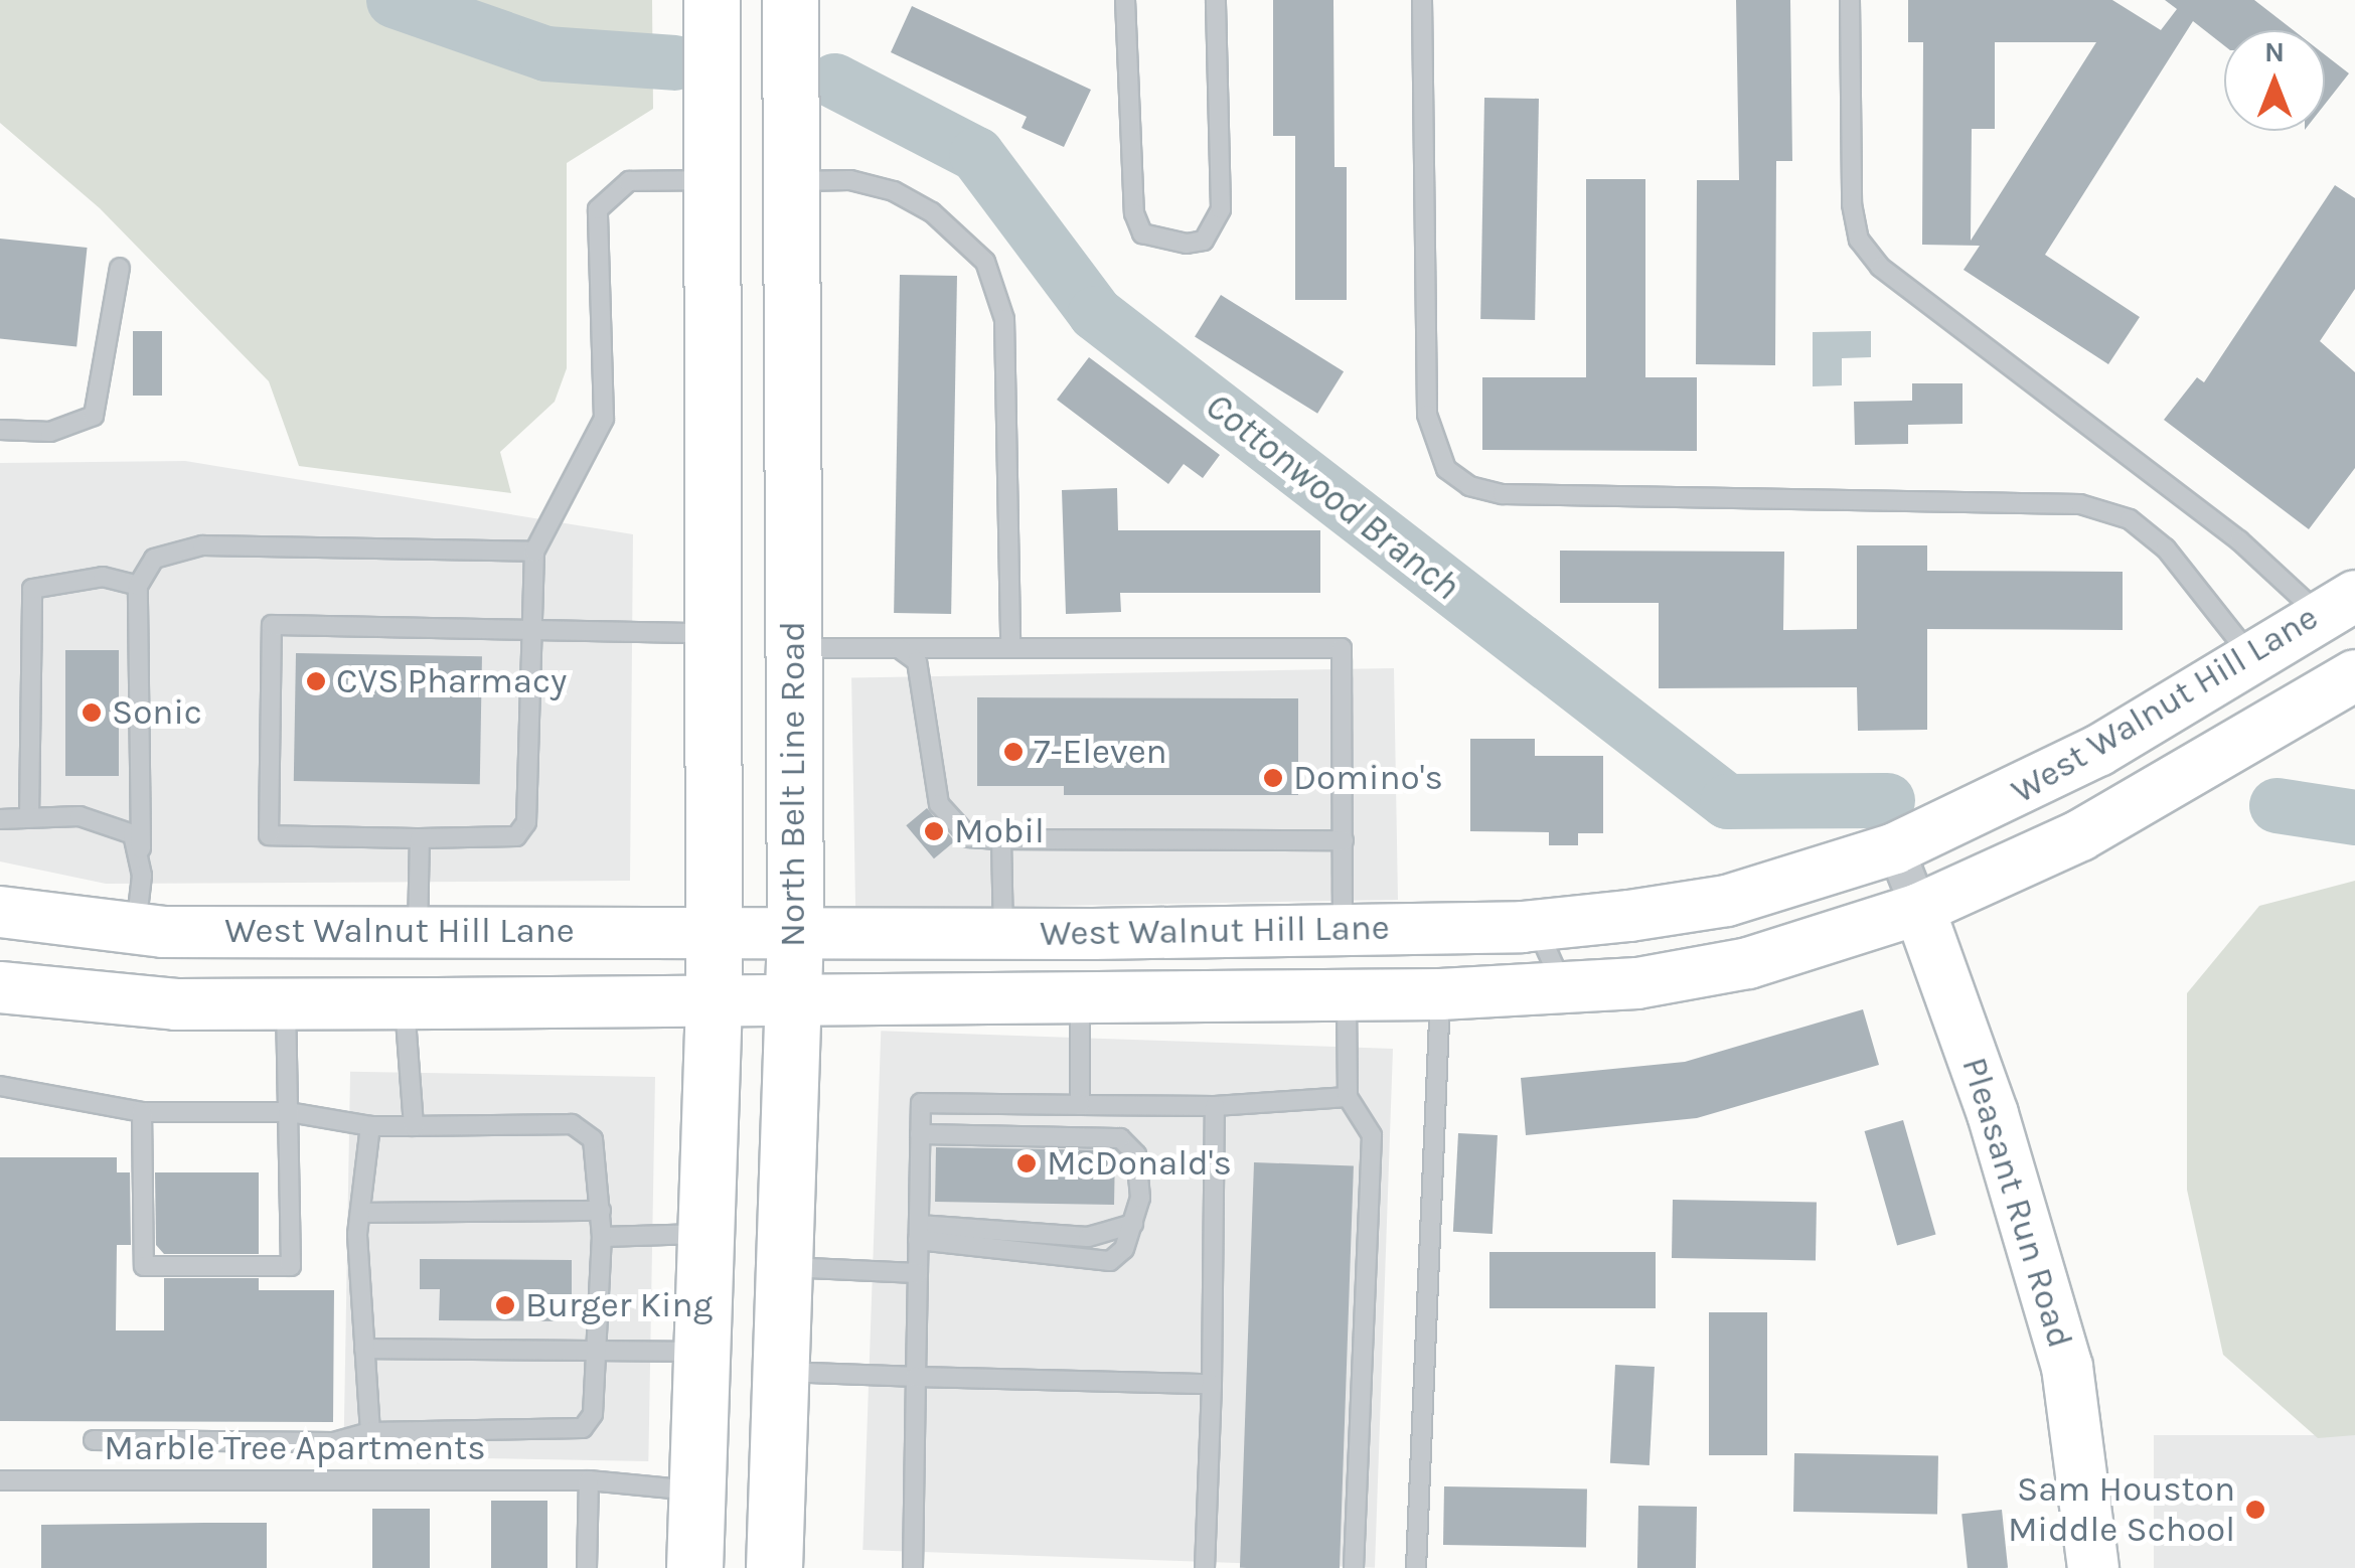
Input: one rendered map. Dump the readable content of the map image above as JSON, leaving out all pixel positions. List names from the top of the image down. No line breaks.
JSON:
{"streets":{"main road":["West Walnut Hill Lane","North Belt Line Road","Pleasant Run Road"],"lane":["Marble Tree Apartments"]},"crossings":[["West Walnut Hill Lane","North Belt Line Road"],["West Walnut Hill Lane","Pleasant Run Road"]],"water":["Cottonwood Branch"],"places":["CVS Pharmacy","Sonic","7-Eleven","Domino's","Mobil","McDonald's","Burger King","Sam Houston Middle School"],"north":"top"}
